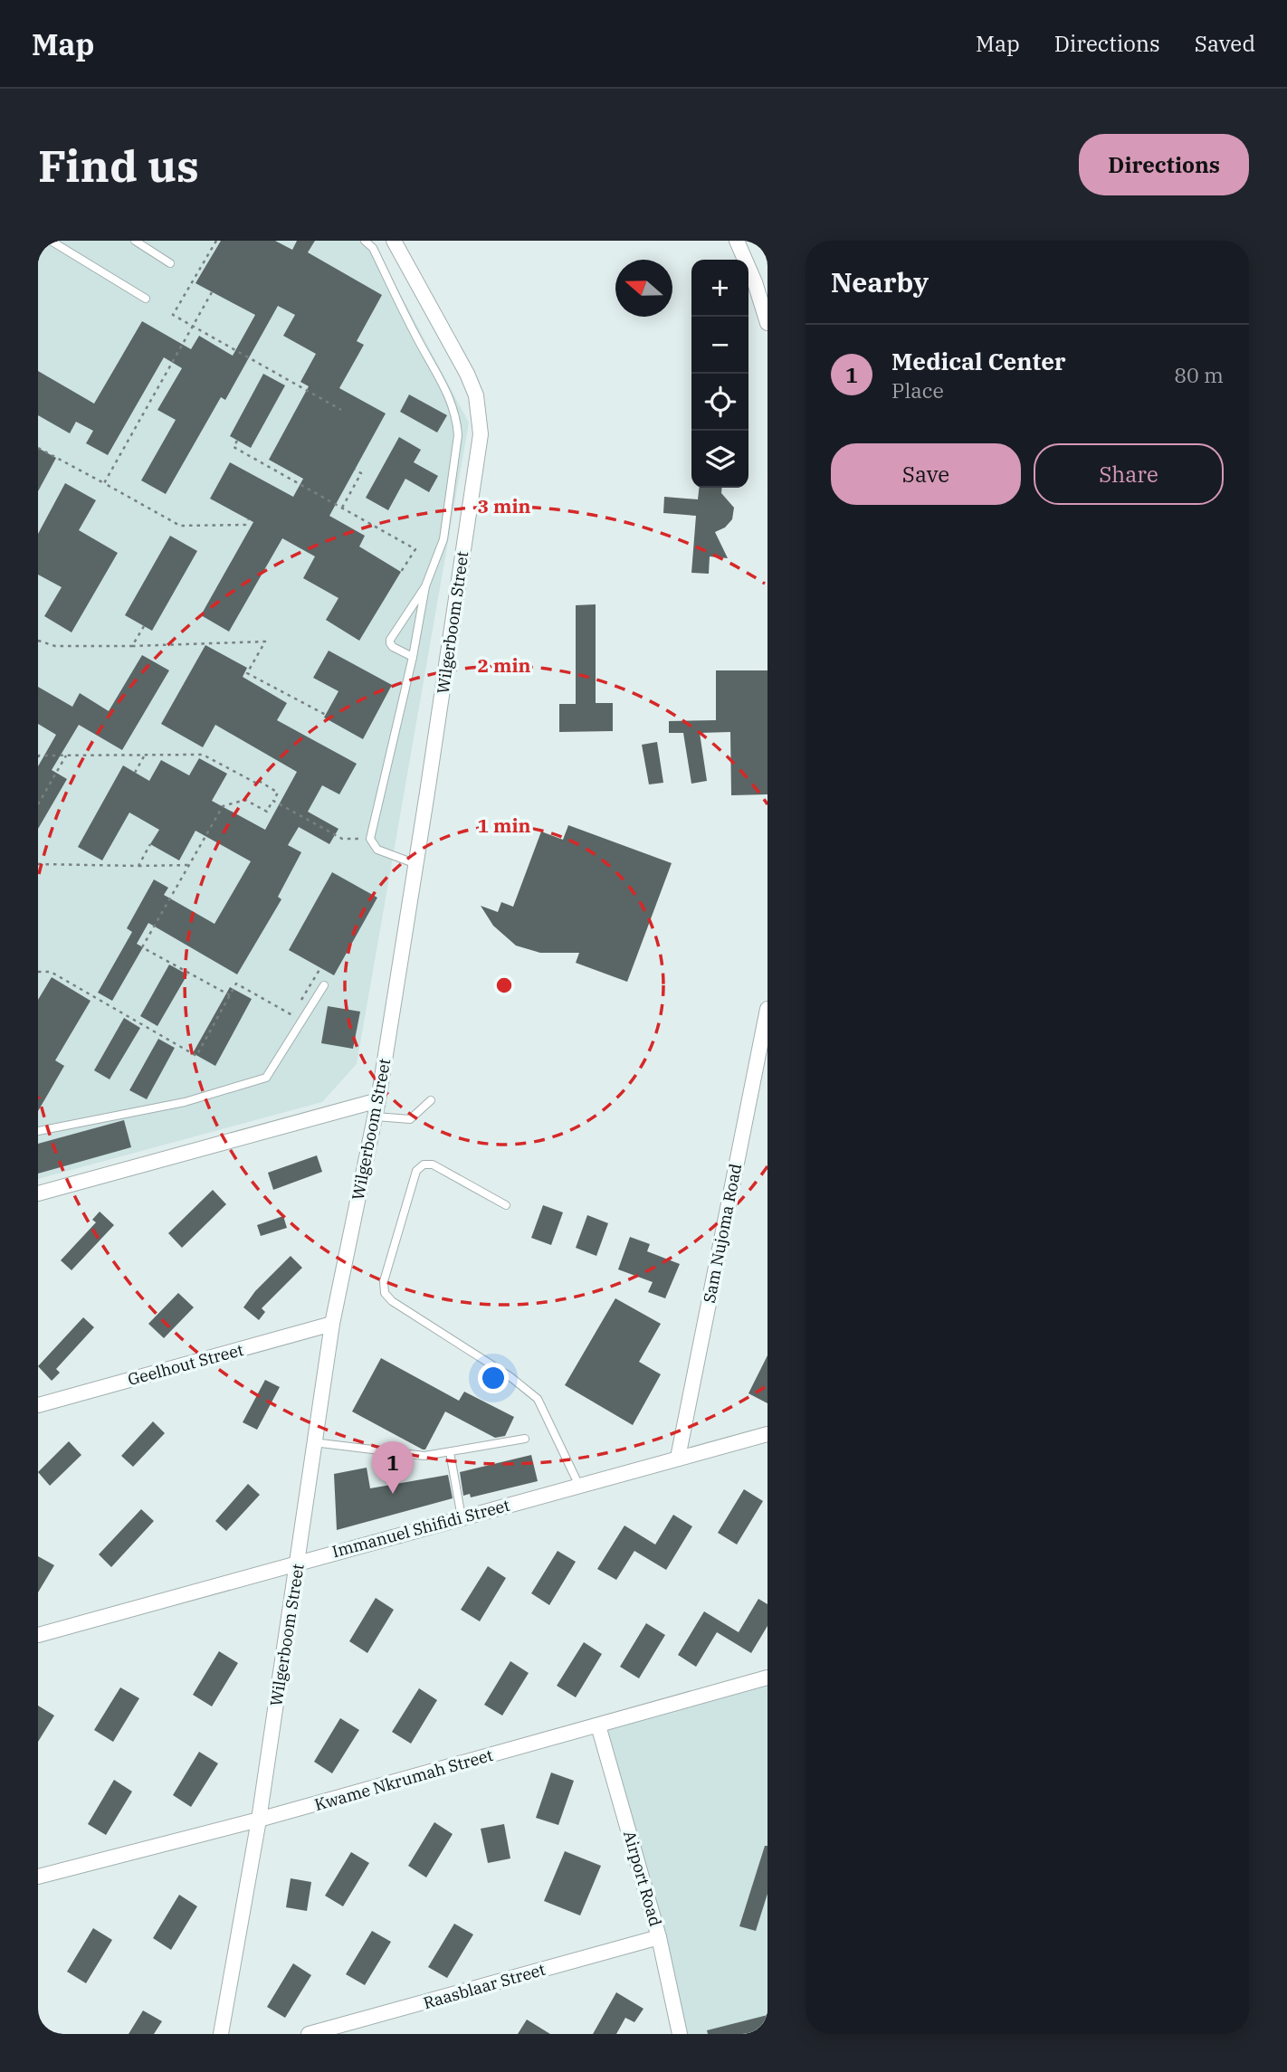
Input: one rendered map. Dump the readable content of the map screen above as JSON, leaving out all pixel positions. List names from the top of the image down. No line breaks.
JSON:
{"streets":{"street":["Wilgerboom Street","Sam Nujoma Road","Geelhout Street","Immanuel Shifidi Street","Kwame Nkrumah Street","Airport Road","Raasblaar Street"]},"crossings":[["Wilgerboom Street","Geelhout Street"],["Wilgerboom Street","Immanuel Shifidi Street"],["Wilgerboom Street","Kwame Nkrumah Street"],["Sam Nujoma Road","Immanuel Shifidi Street"],["Kwame Nkrumah Street","Airport Road"],["Airport Road","Raasblaar Street"]],"north":"left","page":{"header":"Map","nav":["Map","Directions","Saved"],"buttons":["Directions",["Save","Share"]],"title":"Find us","heading":"Nearby","map_buttons":["+","−"],"list":[{"mark":"1","name":"Medical Center","note":"Place","value":"80 m"}],"pins":"1"},"rings":["3 min","2 min","1 min"]}
